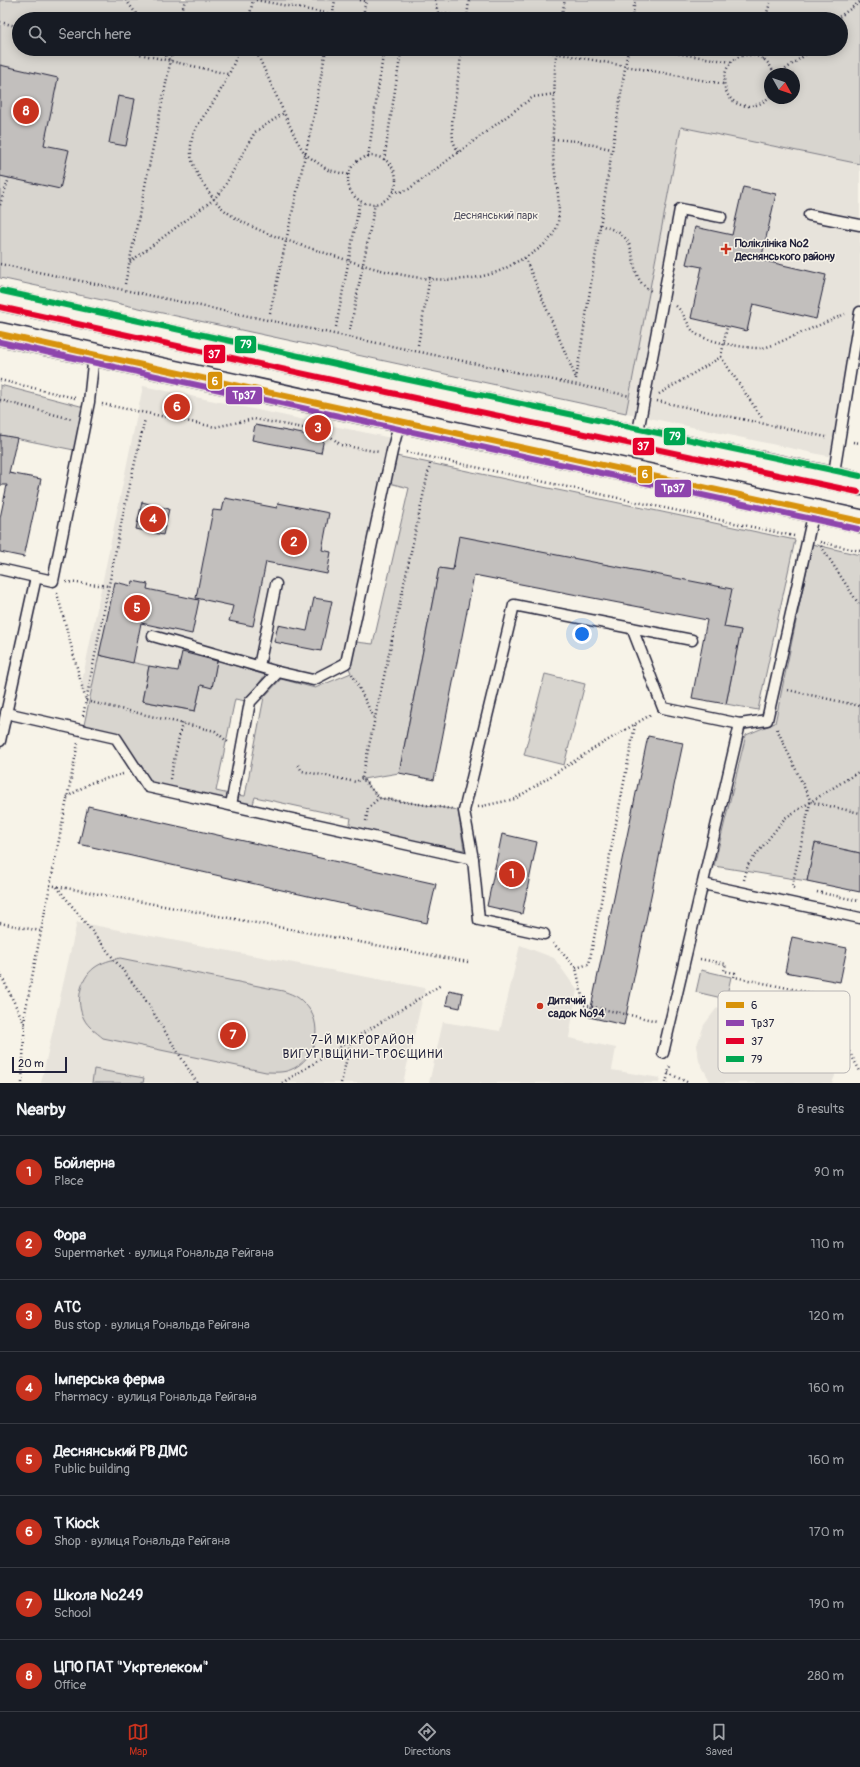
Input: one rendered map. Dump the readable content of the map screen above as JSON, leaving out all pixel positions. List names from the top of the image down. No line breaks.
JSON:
{"districts":["7-Й МІКРОРАЙОН ВИГУРІВЩИНИ-ТРОЄЩИНИ"],"parks":["Деснянський парк"],"places":{"health":["Поліклініка №2 Деснянського району"],"other":["Дитячий садок №94"]},"lines":["transit line 79","transit line 37","transit line 6","transit line Тр37"],"legend":["6","Тр37","37","79"],"scale_bar":"20 m","north":"bottom right","page":{"search":"Search here","pins":["8","6","3","4","2","5","1","7"],"scale":"20 m","heading":["Nearby","8 results"],"list":[{"mark":"1","name":"Бойлерна","note":"Place","value":"90 m"},{"mark":"2","name":"Фора","note":"Supermarket · вулиця Рональда Рейгана","value":"110 m"},{"mark":"3","name":"АТС","note":"Bus stop · вулиця Рональда Рейгана","value":"120 m"},{"mark":"4","name":"Імперська ферма","note":"Pharmacy · вулиця Рональда Рейгана","value":"160 m"},{"mark":"5","name":"Деснянський РВ ДМС","note":"Public building","value":"160 m"},{"mark":"6","name":"T Kiock","note":"Shop · вулиця Рональда Рейгана","value":"170 m"},{"mark":"7","name":"Школа №249","note":"School","value":"190 m"},{"mark":"8","name":"ЦПО ПАТ \"Укртелеком\"","note":"Office","value":"280 m"}],"nav":["Map","Directions","Saved"]}}
